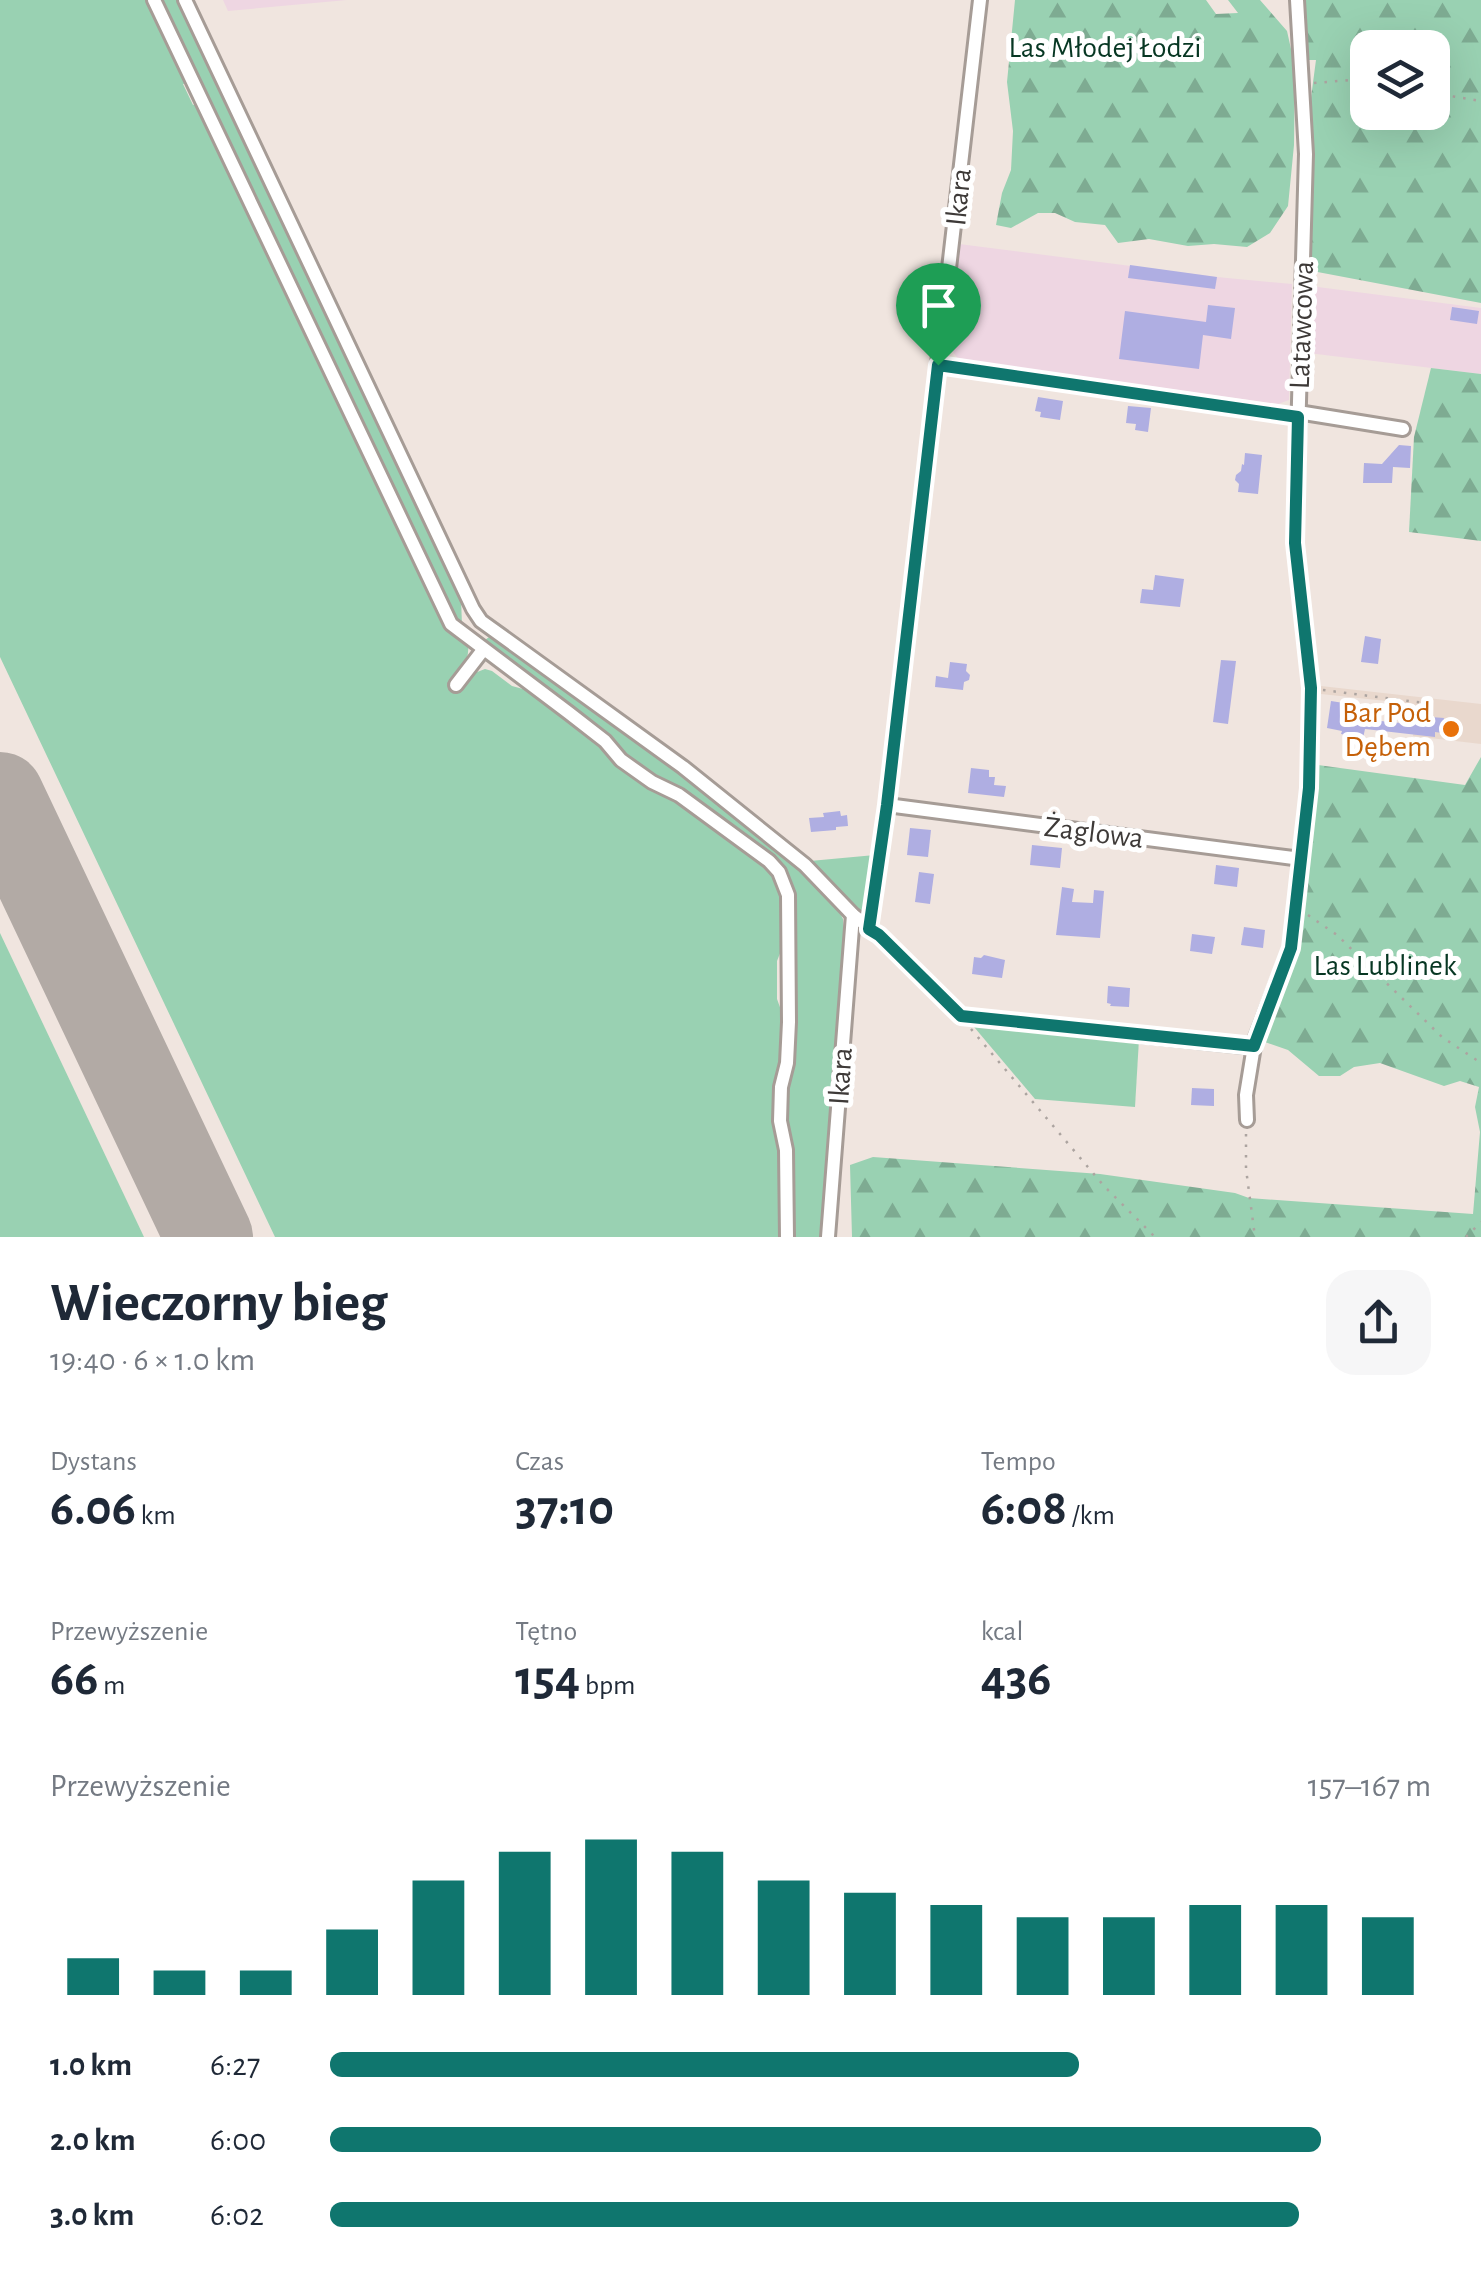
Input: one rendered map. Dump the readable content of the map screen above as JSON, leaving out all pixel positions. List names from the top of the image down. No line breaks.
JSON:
{"streets":{"street":["Ikara","Latawcowa","Żaglowa"]},"crossings":[["Ikara","Żaglowa"],["Latawcowa","Żaglowa"]],"parks":["Las Młodej Łodzi","Las Lublinek"],"places":["Bar Pod Dębem"],"page":{"heading":["Wieczorny bieg","19:40 · 6 × 1.0 km"],"stats":[["Dystans","6.06 km"],["Czas","37:10"],["Tempo","6:08 /km"],["Przewyższenie","66 m"],["Tętno","154 bpm"],["kcal","436"]],"chart":["Przewyższenie","157–167 m"],"list":[{"name":"1.0 km","note":"6:27"},{"name":"2.0 km","note":"6:00"},{"name":"3.0 km","note":"6:02"}]}}
